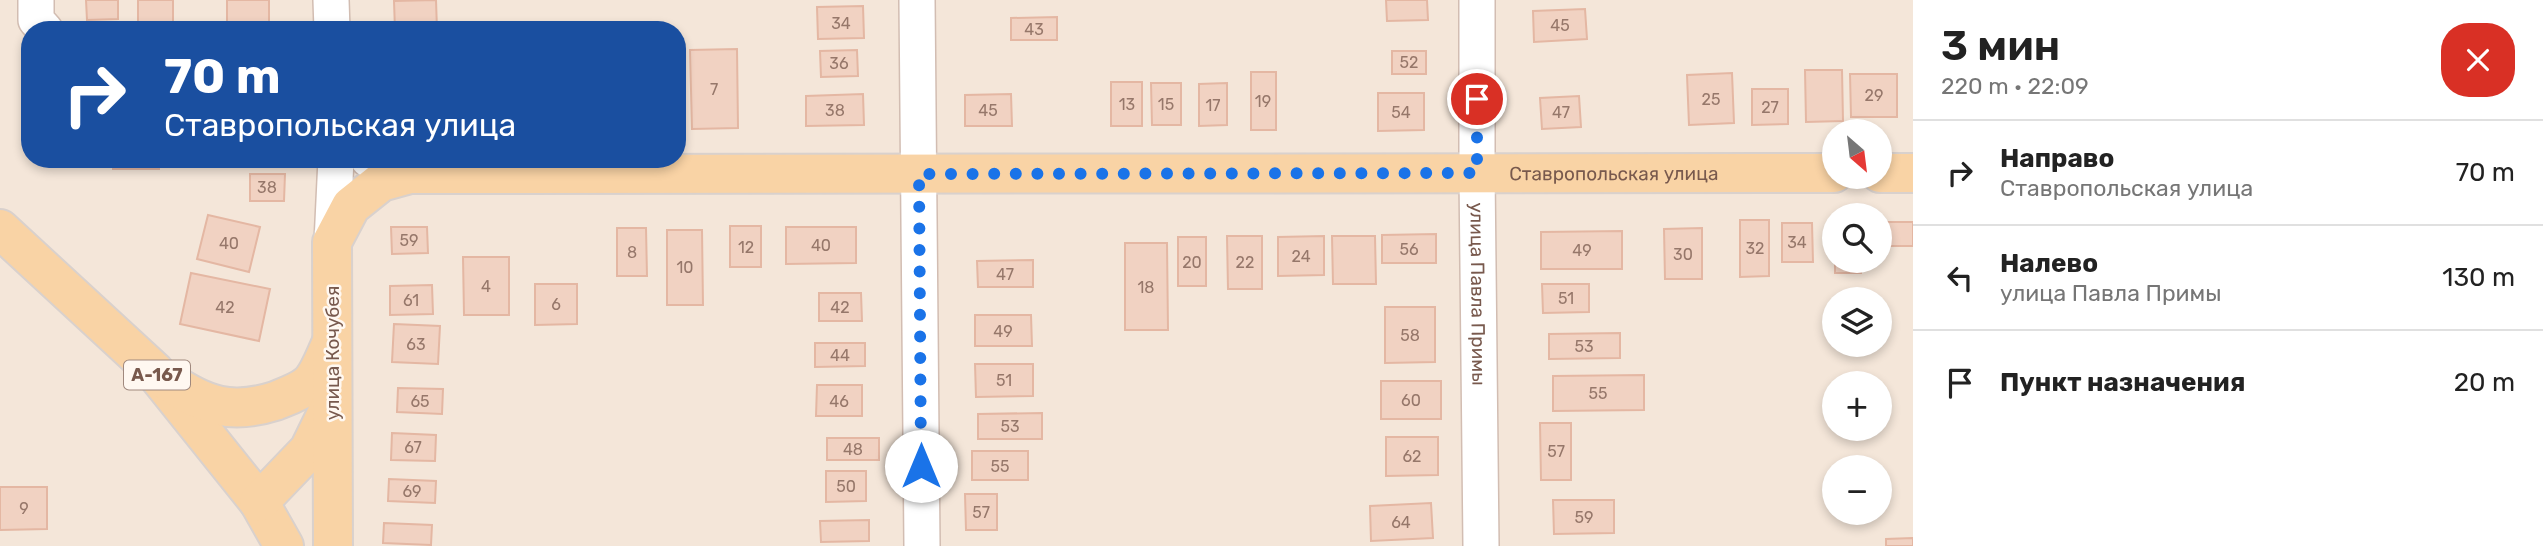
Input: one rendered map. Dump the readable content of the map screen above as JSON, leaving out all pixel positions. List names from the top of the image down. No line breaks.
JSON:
{"streets":{"main road":["Ставропольская улица","улица Кочубея","А-167"],"street":["улица Павла Примы"]},"crossings":[["Ставропольская улица","улица Павла Примы"],["Ставропольская улица","улица Кочубея"]],"house_numbers":["34","45","43","52","36","7","29","25","19","13","15","17","27","38","45","54","47","38","59","34","40","40","12","32","56","49","8","30","24","20","22","10","47","4","18","51","61","6","42","42","49","58","63","53","44","51","55","60","65","46","53","67","48","57","62","55","50","69","9","57","59","64"],"north":"bottom right","page":{"heading":["3 мин","220 m · 22:09"],"turn":["70 m","Ставропольская улица"],"map_buttons":["+","−"],"list":[{"name":"Направо","note":"Ставропольская улица","value":"70 m"},{"name":"Налево","note":"улица Павла Примы","value":"130 m"},{"name":"Пункт назначения","value":"20 m"}]}}
